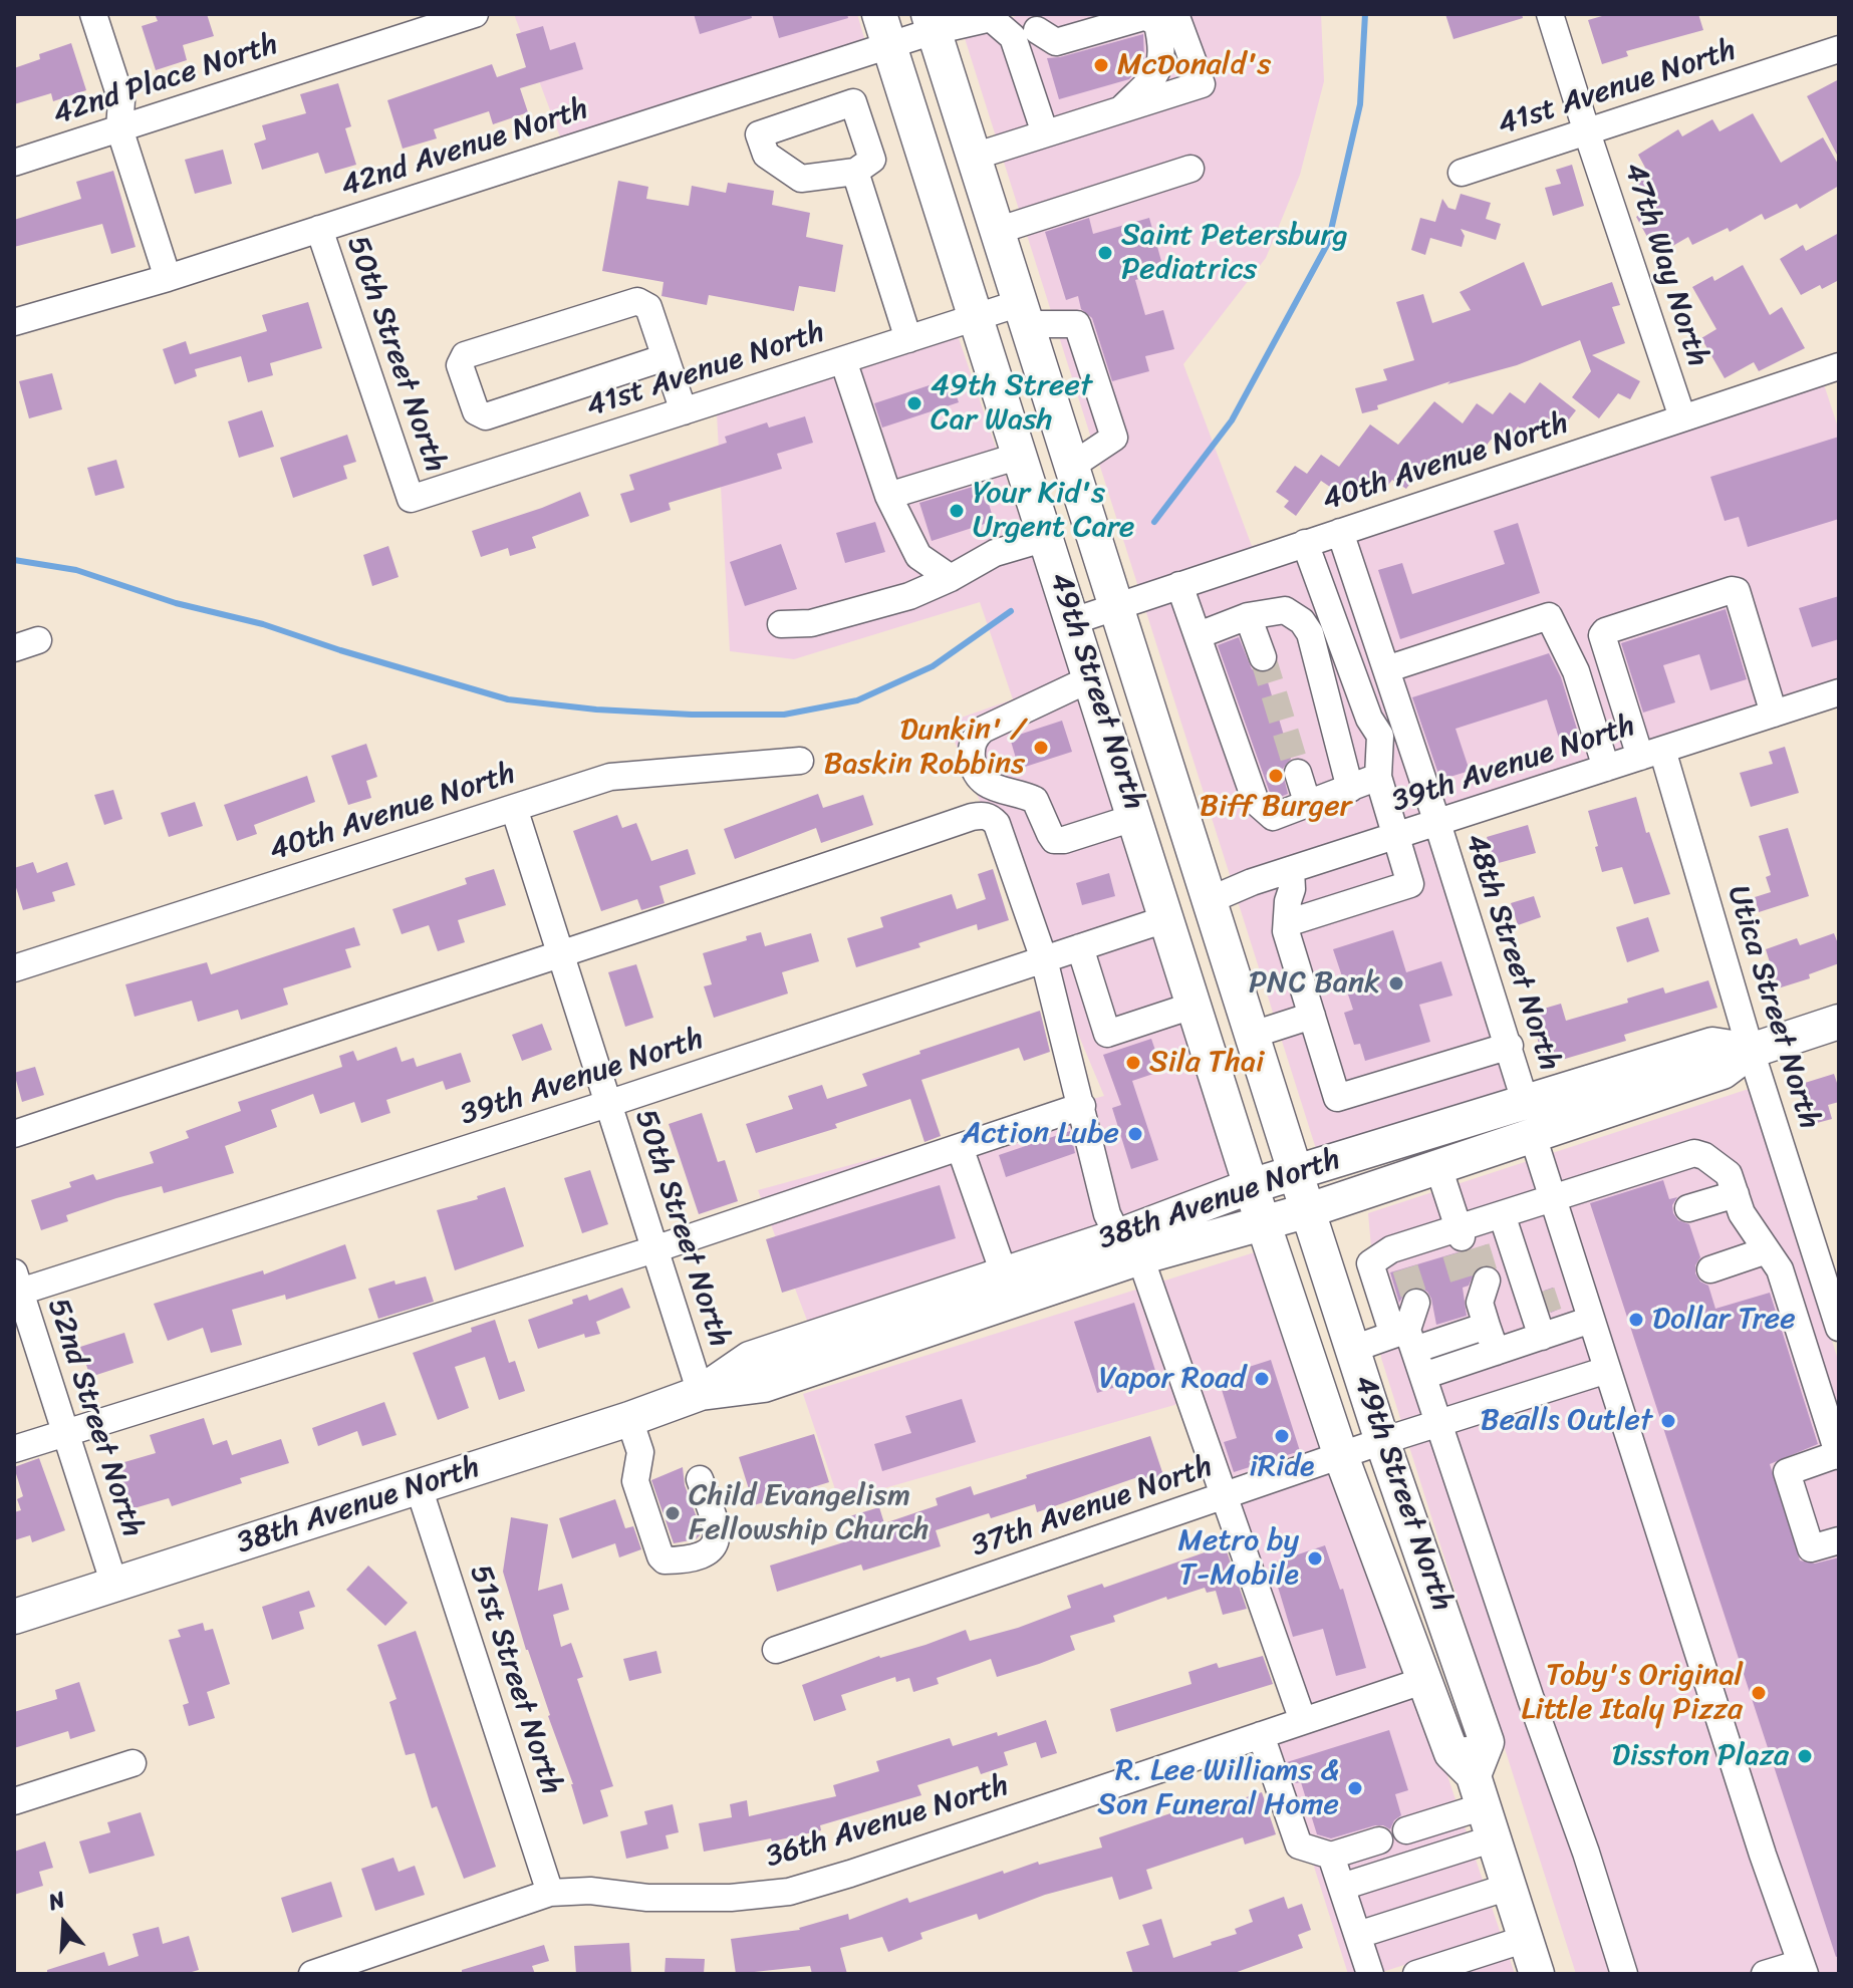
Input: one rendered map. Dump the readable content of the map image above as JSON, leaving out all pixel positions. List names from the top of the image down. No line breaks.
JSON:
{"streets":{"main road":["49th Street North","38th Avenue North"],"street":["42nd Place North","41st Avenue North","42nd Avenue North","47th Way North","50th Street North","40th Avenue North","39th Avenue North","48th Street North","Utica Street North","52nd Street North","37th Avenue North","51st Street North","36th Avenue North"]},"crossings":[["41st Avenue North","47th Way North"],["41st Avenue North","50th Street North"],["41st Avenue North","49th Street North"],["42nd Avenue North","50th Street North"],["42nd Avenue North","49th Street North"],["47th Way North","40th Avenue North"],["50th Street North","40th Avenue North"],["50th Street North","39th Avenue North"],["50th Street North","38th Avenue North"],["40th Avenue North","49th Street North"],["40th Avenue North","48th Street North"],["49th Street North","39th Avenue North"],["49th Street North","38th Avenue North"],["49th Street North","37th Avenue North"],["49th Street North","36th Avenue North"],["39th Avenue North","48th Street North"],["39th Avenue North","Utica Street North"],["39th Avenue North","52nd Street North"],["48th Street North","38th Avenue North"],["Utica Street North","38th Avenue North"],["38th Avenue North","52nd Street North"],["38th Avenue North","51st Street North"],["51st Street North","36th Avenue North"]],"places":["McDonald's","Saint Petersburg Pediatrics","49th Street Car Wash","Your Kid's Urgent Care","Dunkin' / Baskin Robbins","Biff Burger","PNC Bank","Sila Thai","Action Lube","Dollar Tree","Vapor Road","Bealls Outlet","iRide","Child Evangelism Fellowship Church","Metro by T-Mobile","Toby's Original Little Italy Pizza","Disston Plaza","R. Lee Williams & Son Funeral Home"],"north":"top"}
